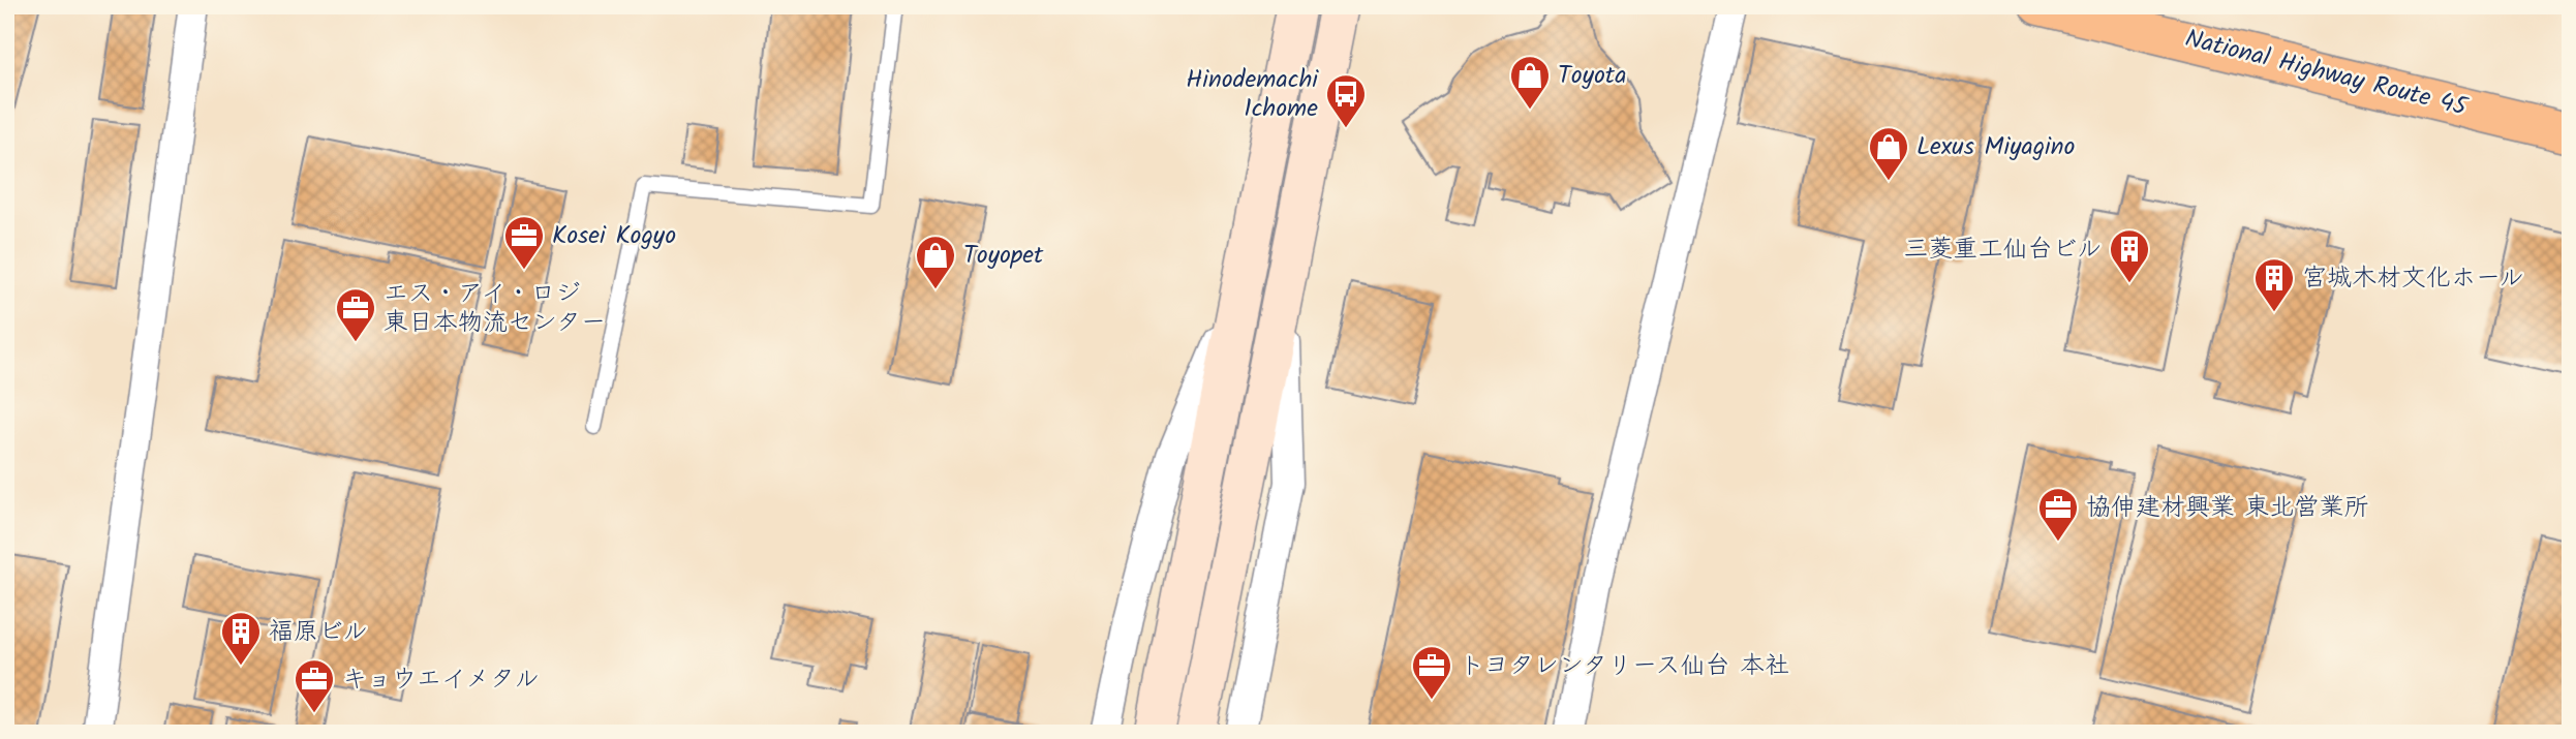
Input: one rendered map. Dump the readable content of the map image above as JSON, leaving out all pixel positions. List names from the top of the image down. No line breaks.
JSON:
{"streets":{"highway":["National Highway Route 45"]},"places":{"shop":["Toyota","Lexus Miyagino","Toyopet"],"bus stop":["Hinodemachi 1chome"],"office":["Kosei Kogyo","エス・アイ・ロジ 東日本物流センター","協伸建材興業 東北営業所","トヨタレンタリース仙台 本社","キョウエイメタル"],"building":["三菱重工仙台ビル","宮城木材文化ホール","福原ビル"]}}
